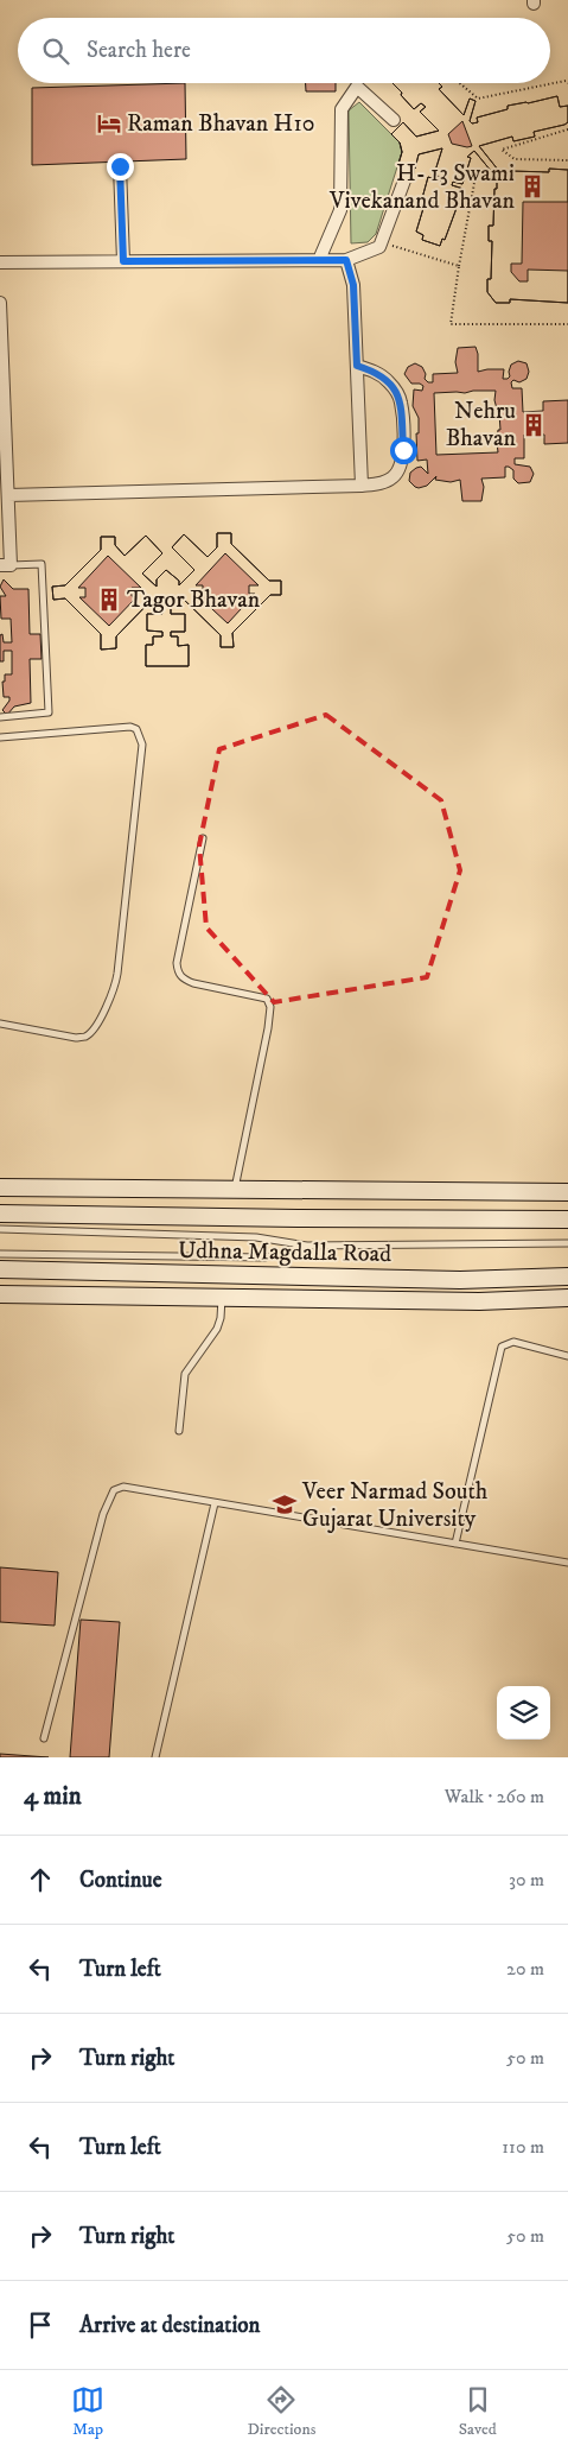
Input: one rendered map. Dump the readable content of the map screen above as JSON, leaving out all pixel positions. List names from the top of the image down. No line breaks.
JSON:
{"streets":{"main road":["Udhna Magdalla Road"]},"places":{"hotel":["Raman Bhavan H10"],"building":["H- 13 Swami Vivekanand Bhavan","Nehru Bhavan","Tagor Bhavan"],"school or university":["Veer Narmad South Gujarat University"]},"page":{"search":"Search here","heading":["4 min","Walk · 260 m"],"list":[["Continue","30 m"],["Turn left","20 m"],["Turn right","50 m"],["Turn left","110 m"],["Turn right","50 m"],"Arrive at destination"],"nav":["Map","Directions","Saved"]}}
